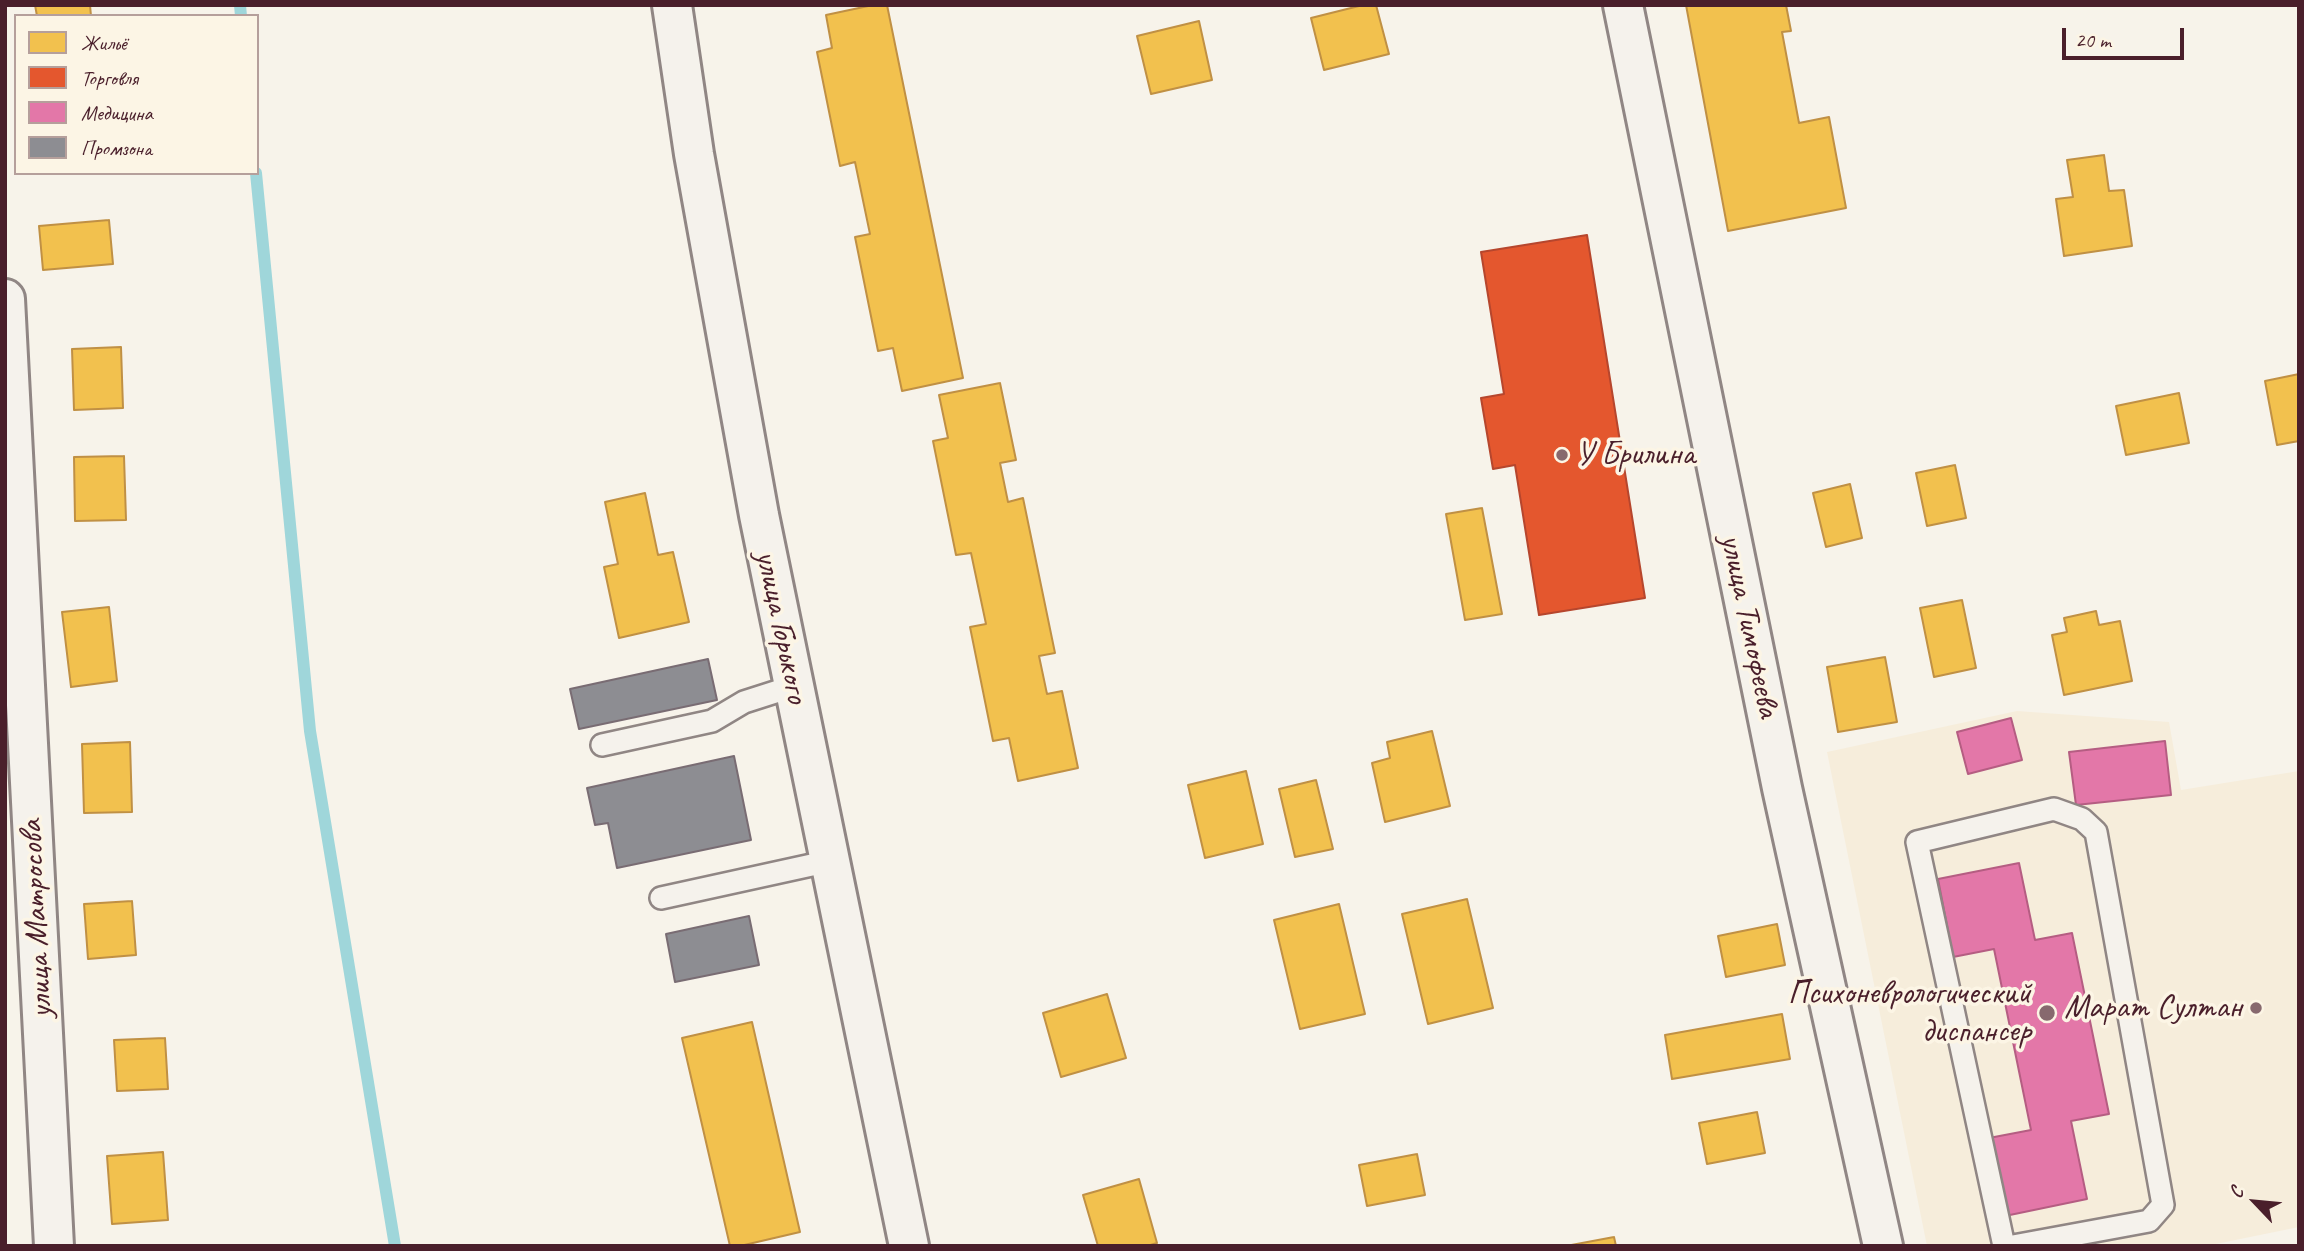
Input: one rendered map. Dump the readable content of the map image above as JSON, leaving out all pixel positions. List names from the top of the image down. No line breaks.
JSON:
{"streets":{"street":["улица Тимофеева","улица Горького","улица Матросова"]},"places":["У Брилина","Марат Султан","Психоневрологический диспансер"],"legend":["Жильё","Торговля","Медицина","Промзона"],"scale_bar":"20 m","north":"top left"}
